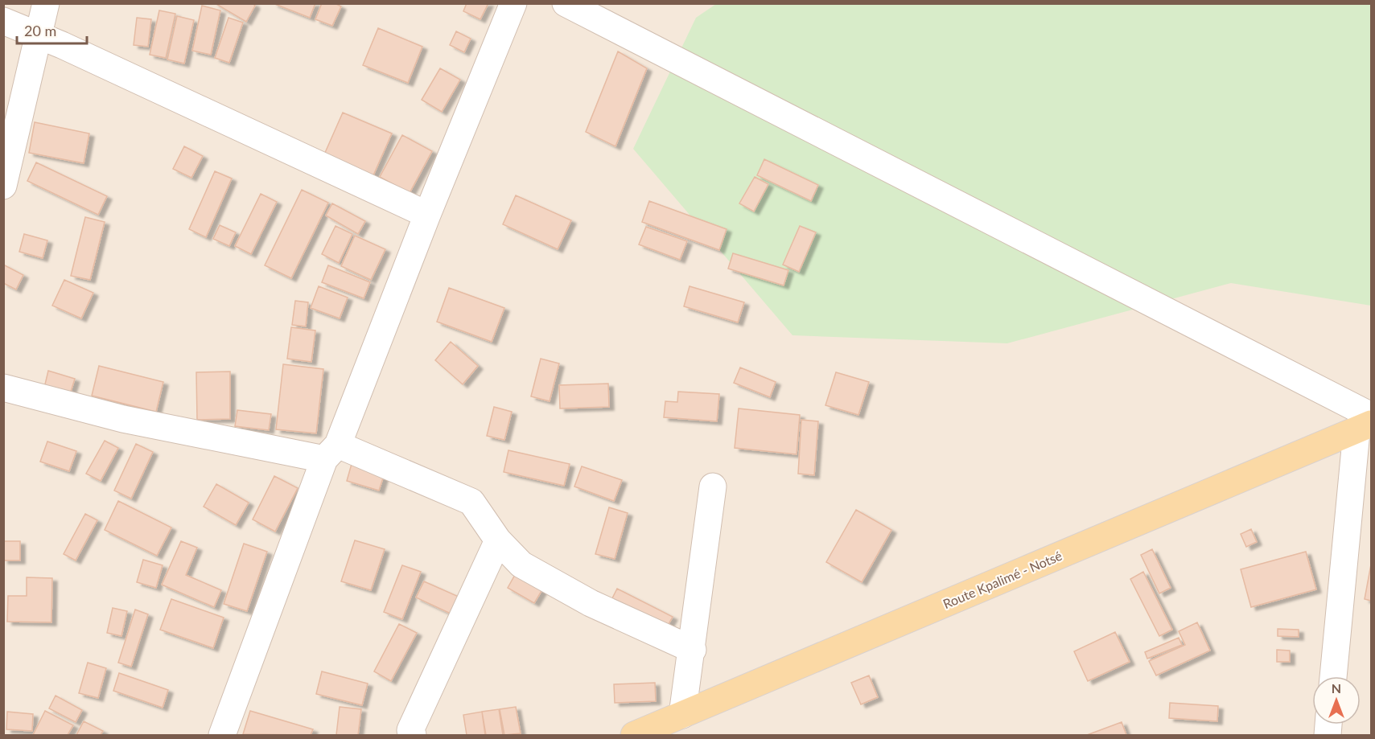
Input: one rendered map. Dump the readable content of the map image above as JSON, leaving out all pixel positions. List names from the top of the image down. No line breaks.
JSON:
{"streets":{"main road":["Route Kpalimé - Notsé"]},"scale_bar":"20 m","north":"top"}
